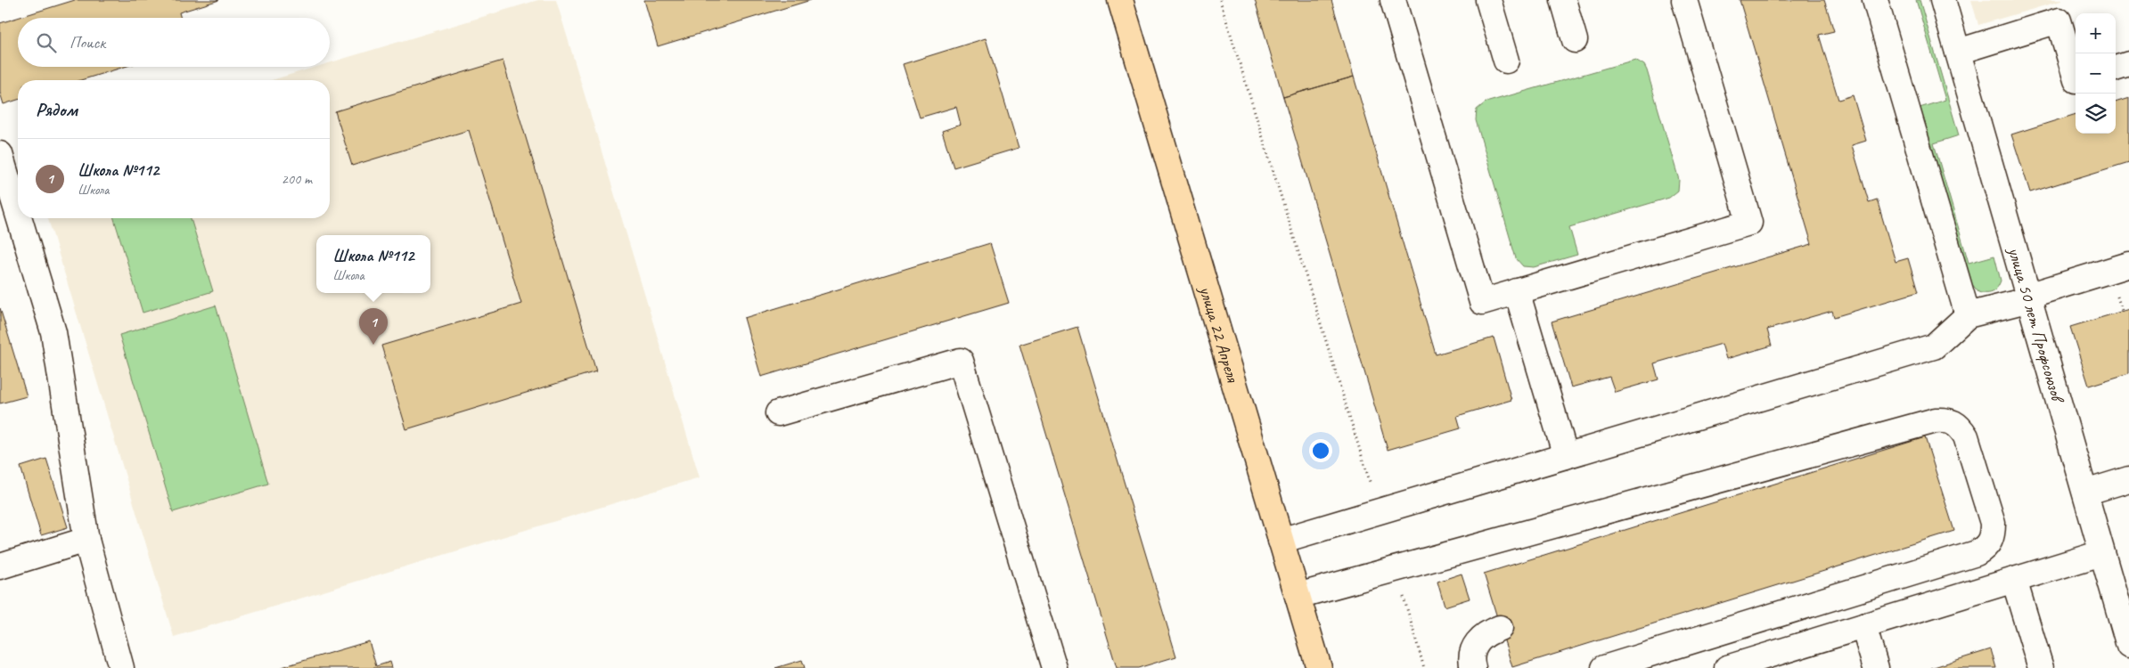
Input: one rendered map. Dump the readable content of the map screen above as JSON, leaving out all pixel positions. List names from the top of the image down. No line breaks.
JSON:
{"streets":{"main road":["улица 22 Апреля"],"street":["улица 50 лет Профсоюзов"]},"page":{"map_buttons":["+","−"],"search":"Поиск","heading":"Рядом","list":[{"mark":"1","name":"Школа №112","note":"Школа","value":"200 m"}],"popup":["Школа №112","Школа"],"pins":"1"}}
